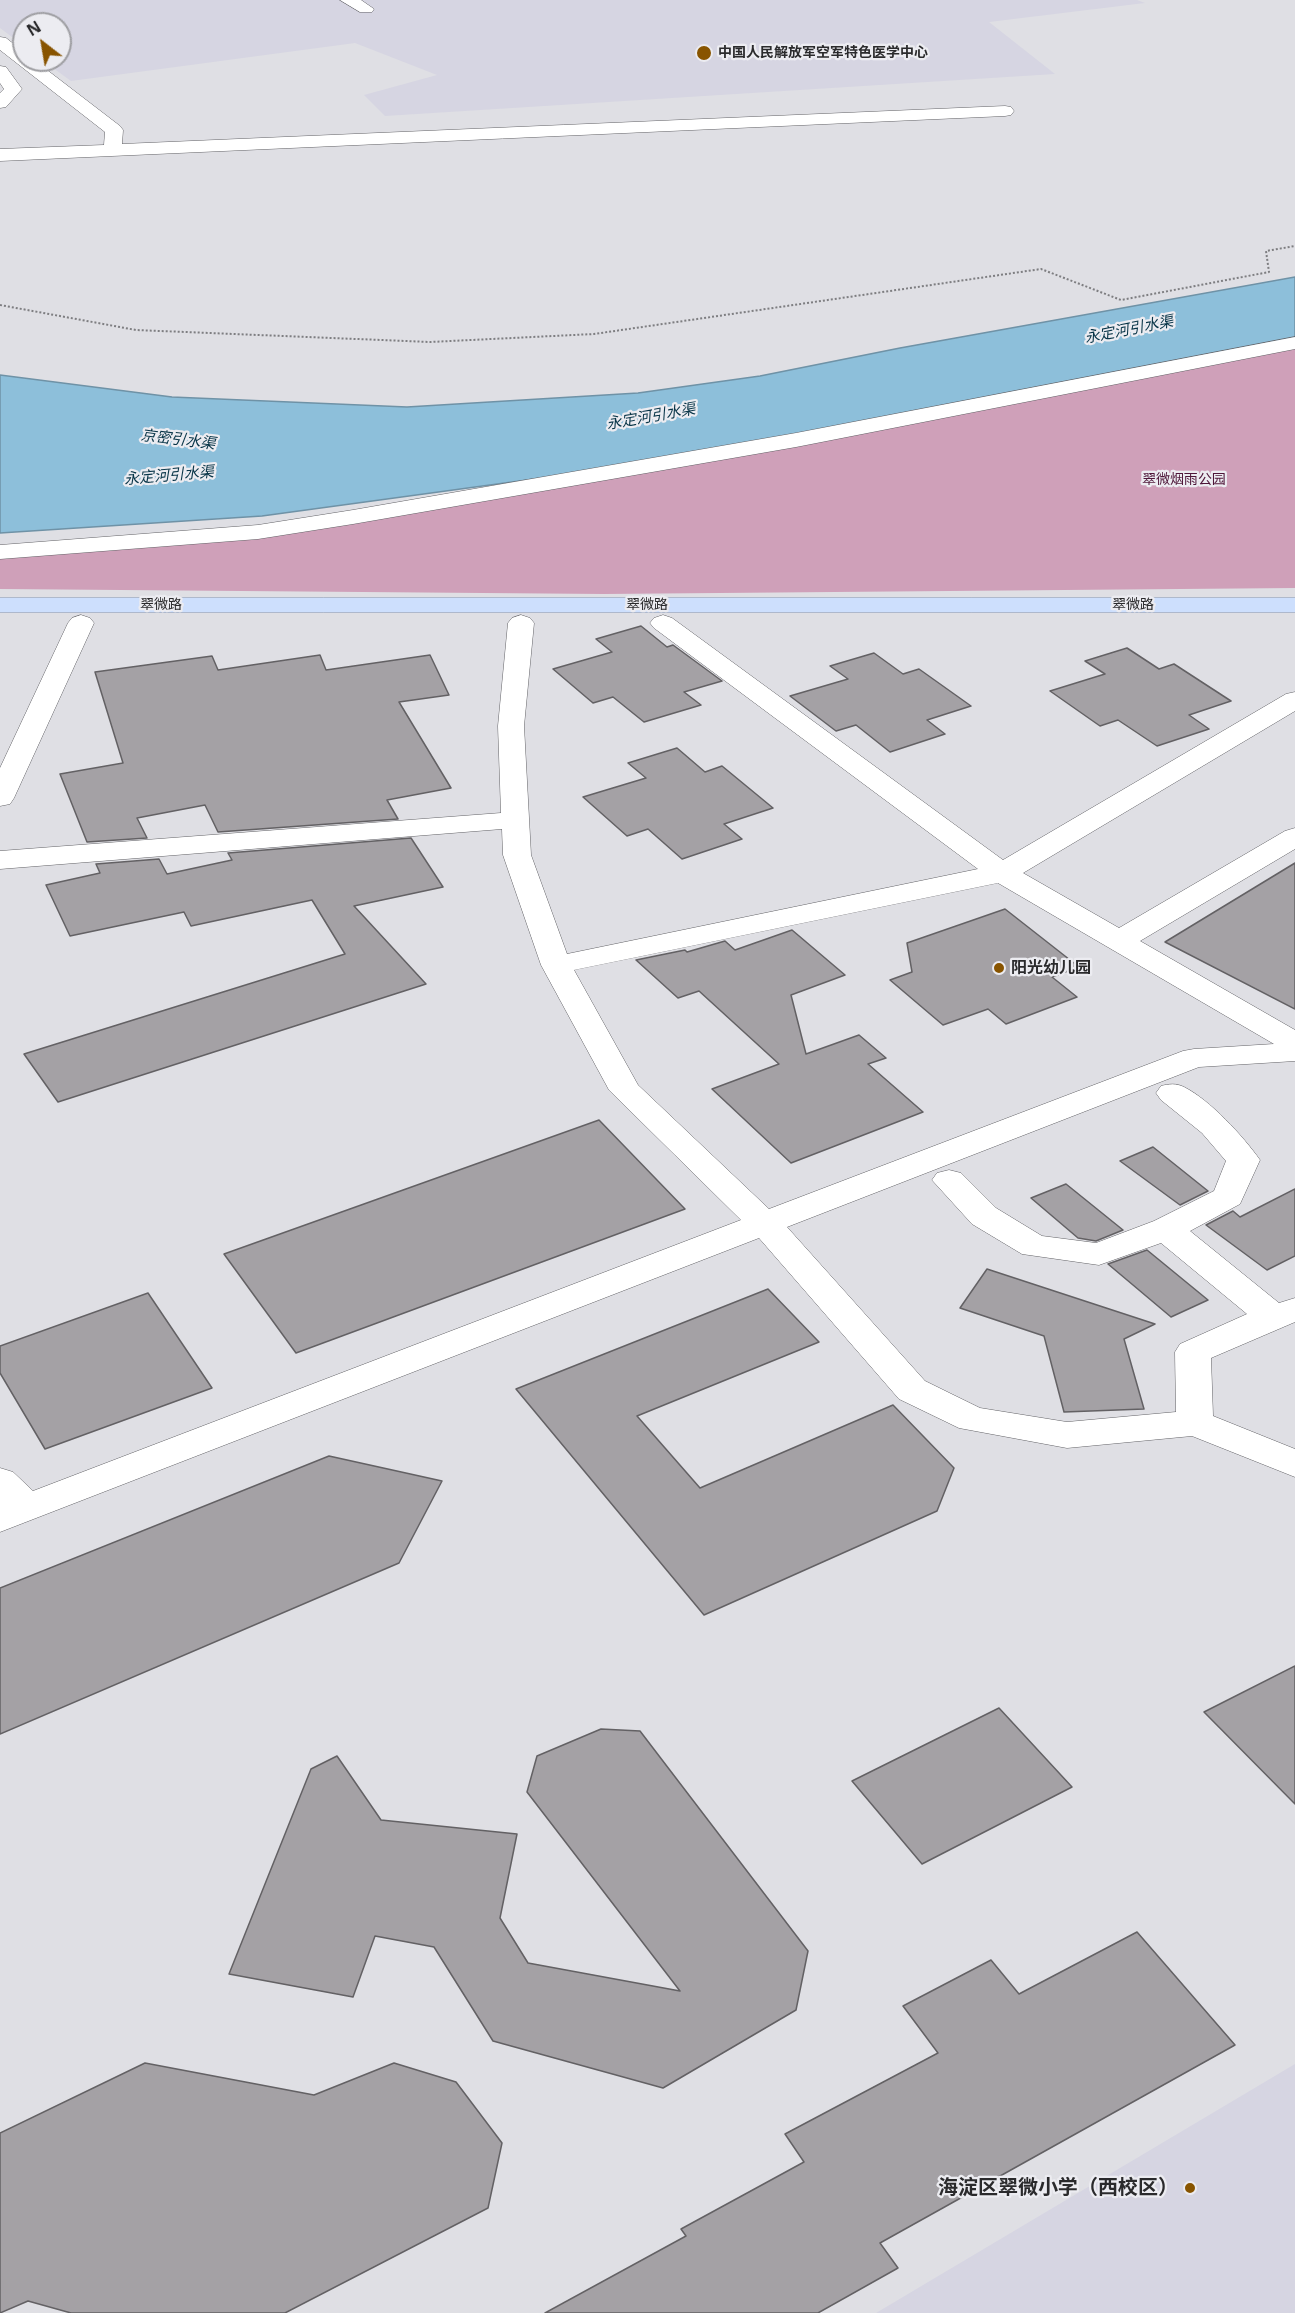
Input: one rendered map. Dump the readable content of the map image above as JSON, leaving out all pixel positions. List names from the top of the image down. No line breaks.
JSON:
{"streets":{"main road":["翠微路"]},"water":["永定河引水渠","京密引水渠"],"parks":["翠微烟雨公园"],"places":["中国人民解放军空军特色医学中心","阳光幼儿园","海淀区翠微小学（西校区）"],"north":"top left"}
